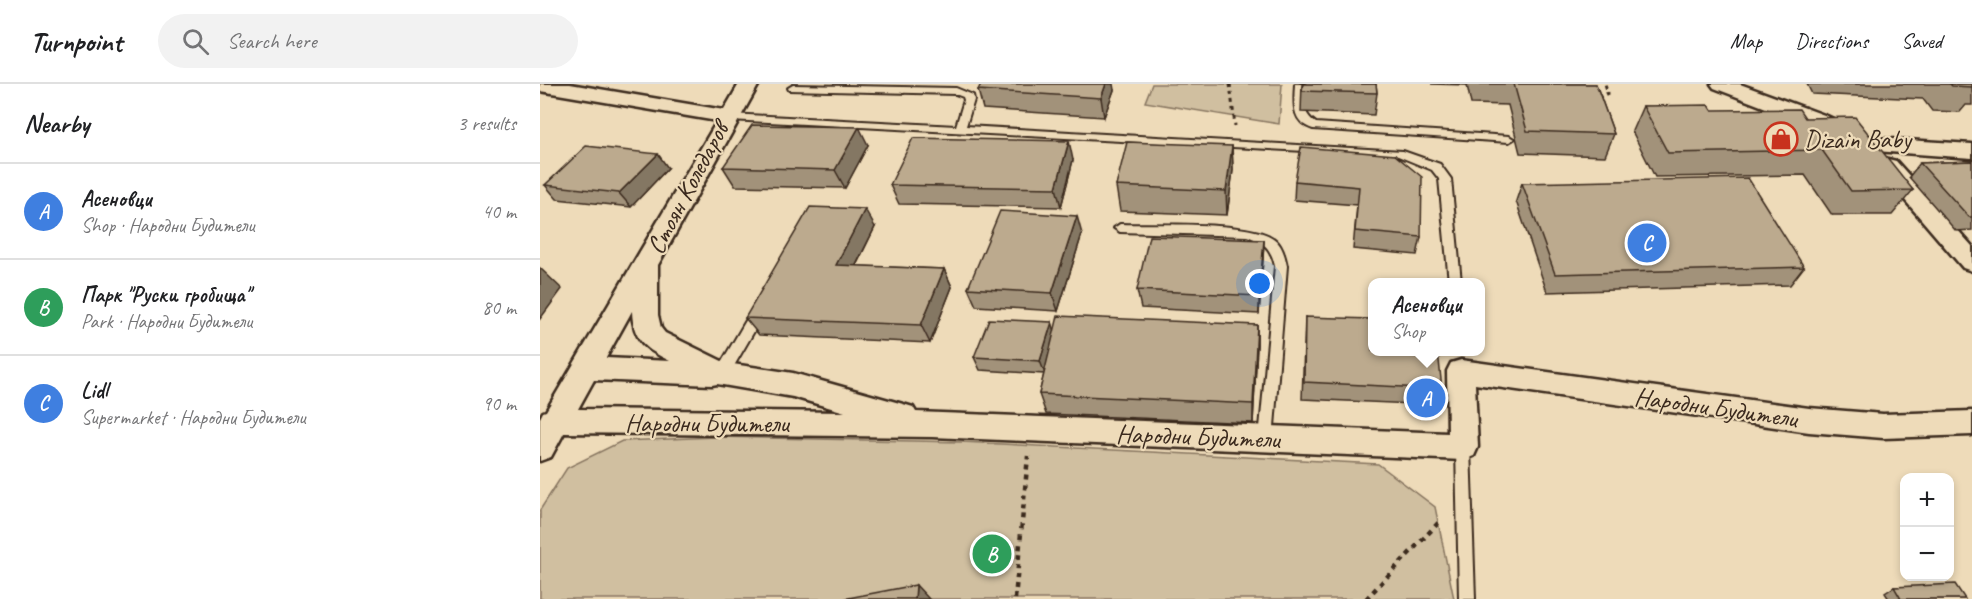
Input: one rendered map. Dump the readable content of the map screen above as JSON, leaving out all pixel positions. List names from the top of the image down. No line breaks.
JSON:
{"streets":{"street":["Стоян Коледаров","Народни Будители"]},"crossings":[["Стоян Коледаров","Народни Будители"]],"places":{"shop":["Dizain Baby"]},"page":{"header":"Turnpoint","search":"Search here","nav":["Map","Directions","Saved"],"heading":["Nearby","3 results"],"list":[{"mark":"A","name":"Асеновци","note":"Shop · Народни Будители","value":"40 m"},{"mark":"B","name":"Парк \"Руски гробища\"","note":"Park · Народни Будители","value":"80 m"},{"mark":"C","name":"Lidl","note":"Supermarket · Народни Будители","value":"90 m"}],"pins":["C","A","B"],"popup":["Асеновци","Shop"],"map_buttons":["+","−"]}}
